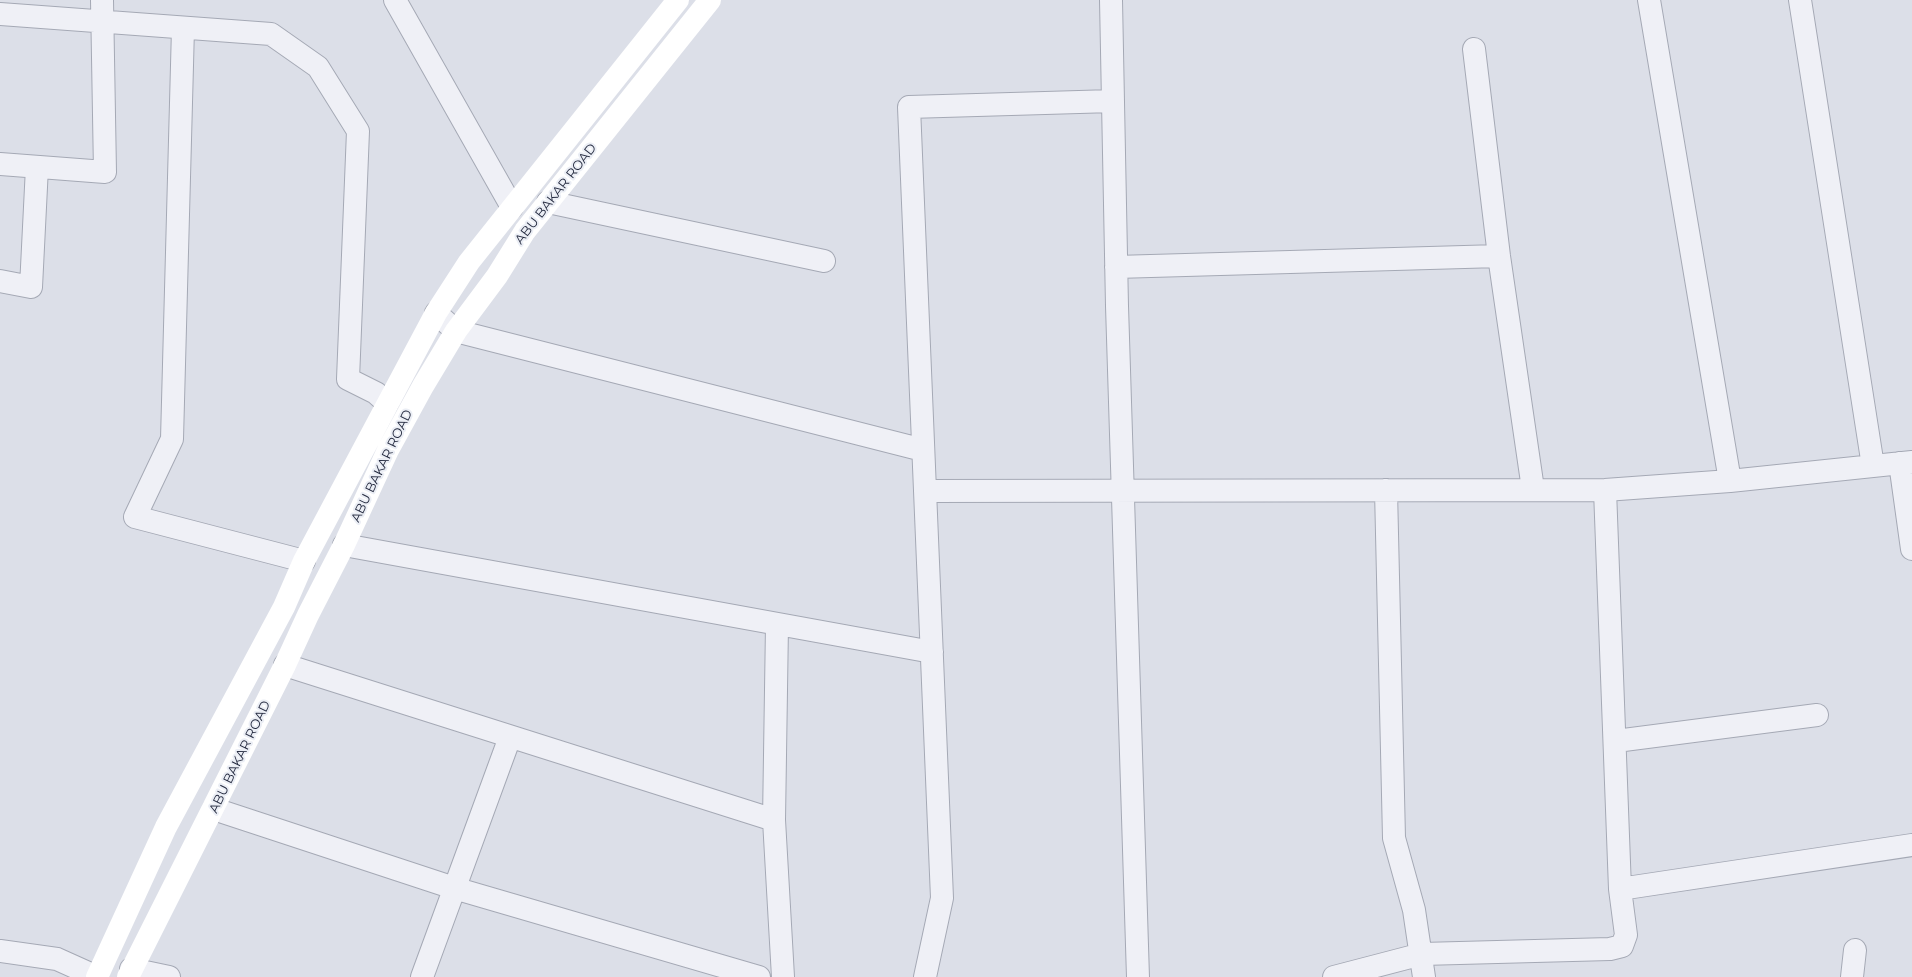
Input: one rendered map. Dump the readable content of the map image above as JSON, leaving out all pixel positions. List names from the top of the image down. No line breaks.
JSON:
{"streets":{"main road":["ABU BAKAR ROAD"]}}
